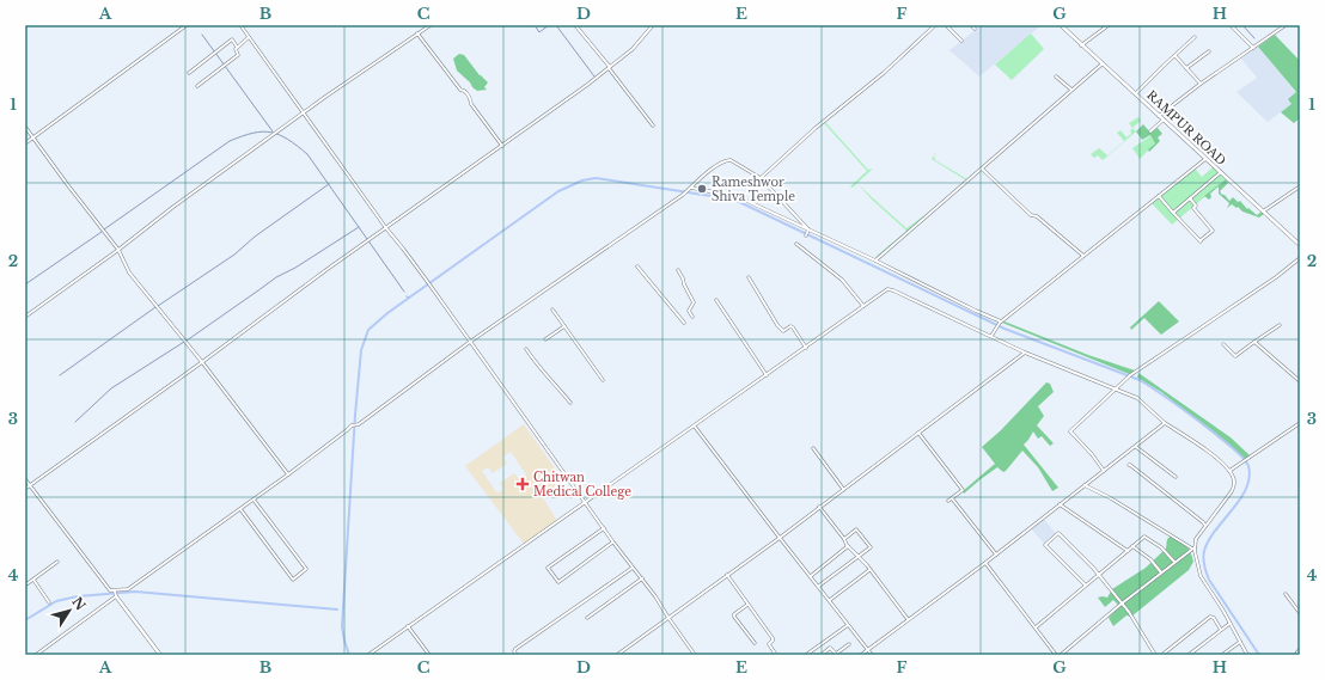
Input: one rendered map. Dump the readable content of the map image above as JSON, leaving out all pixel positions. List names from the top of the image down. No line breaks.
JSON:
{"streets":{"main road":["RAMPUR ROAD"]},"places":{"other":["Rameshwor Shiva Temple"],"health":["Chitwan Medical College"]},"north":"top right","grid":{"columns":["A","B","C","D","E","F","G","H"],"rows":["1","2","3","4"]}}
